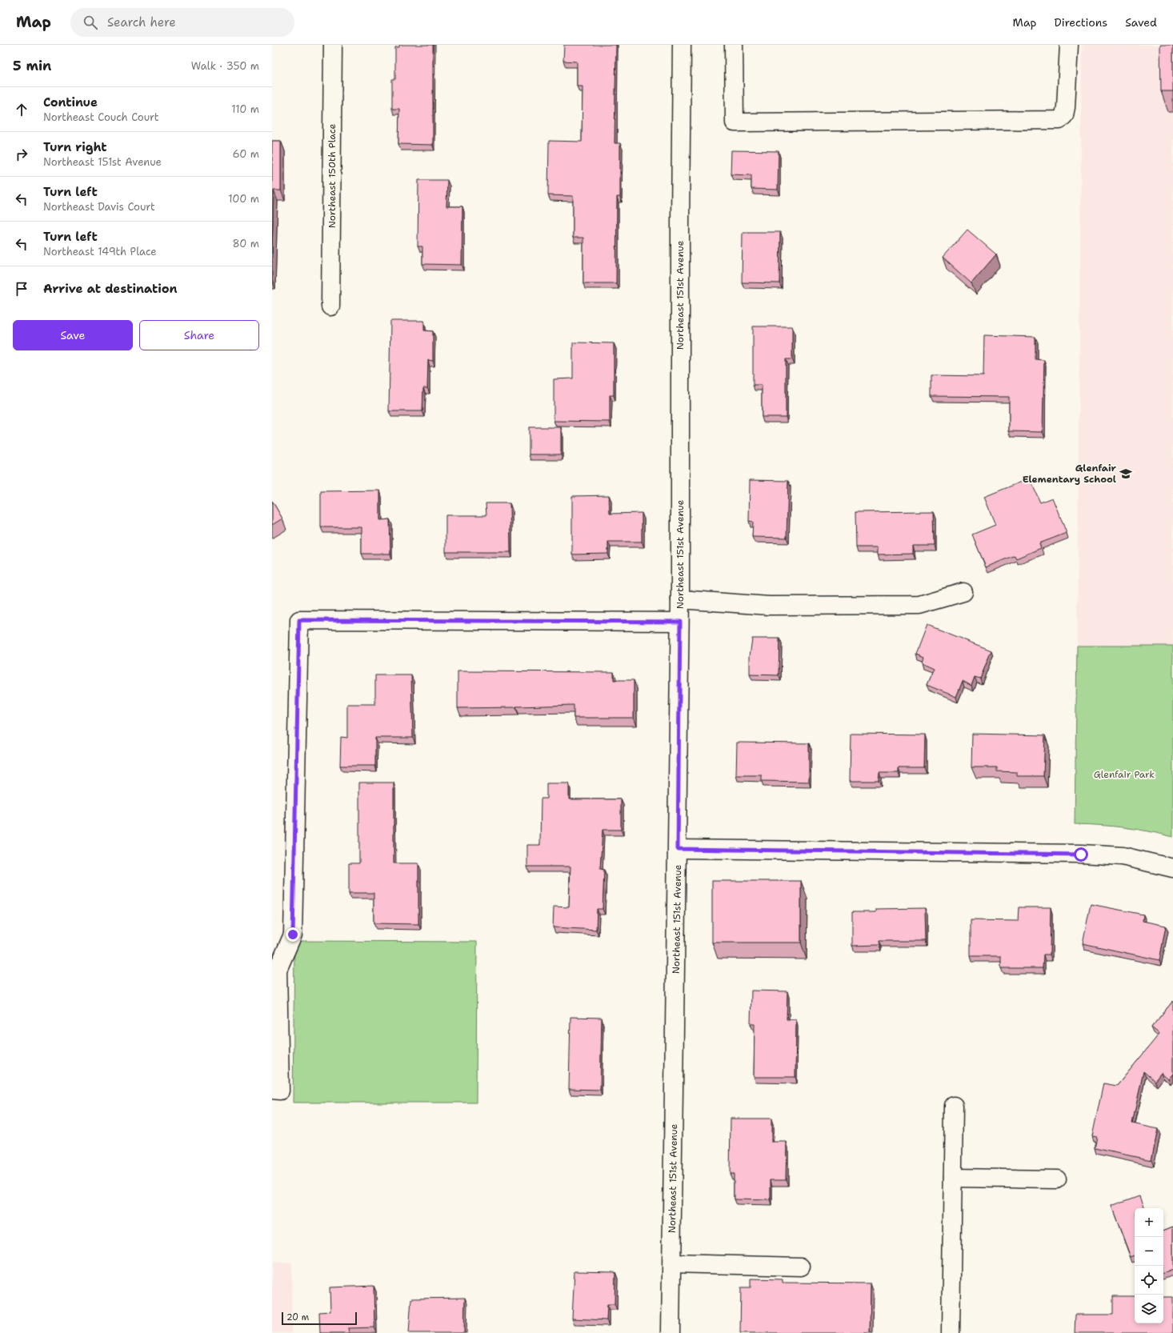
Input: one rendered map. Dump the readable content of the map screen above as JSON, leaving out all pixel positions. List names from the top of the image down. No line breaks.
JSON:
{"streets":{"street":["Northeast 150th Place","Northeast 151st Avenue"]},"parks":["Glenfair Park"],"places":{"school or university":["Glenfair Elementary School"]},"scale_bar":"20 m","page":{"header":"Map","search":"Search here","nav":["Map","Directions","Saved"],"heading":["5 min","Walk · 350 m"],"list":[["Continue","Northeast Couch Court","110 m"],["Turn right","Northeast 151st Avenue","60 m"],["Turn left","Northeast Davis Court","100 m"],["Turn left","Northeast 149th Place","80 m"],"Arrive at destination"],"buttons":["Save","Share"],"map_buttons":["+","−"],"scale":"20 m"}}
